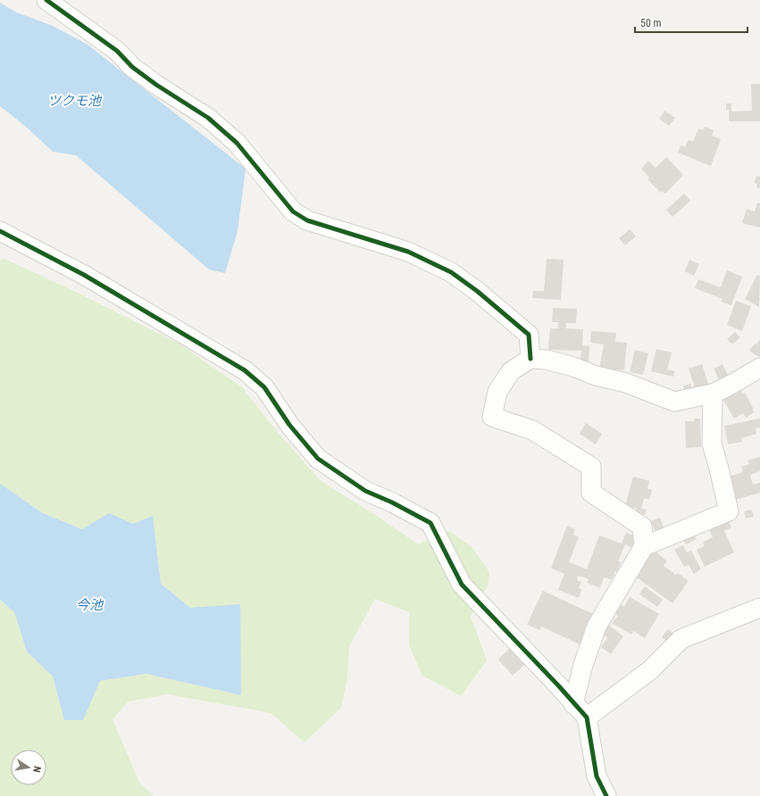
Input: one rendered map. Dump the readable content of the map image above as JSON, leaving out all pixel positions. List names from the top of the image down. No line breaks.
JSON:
{"water":["ツクモ池","今池"],"scale_bar":"50 m","north":"right"}
